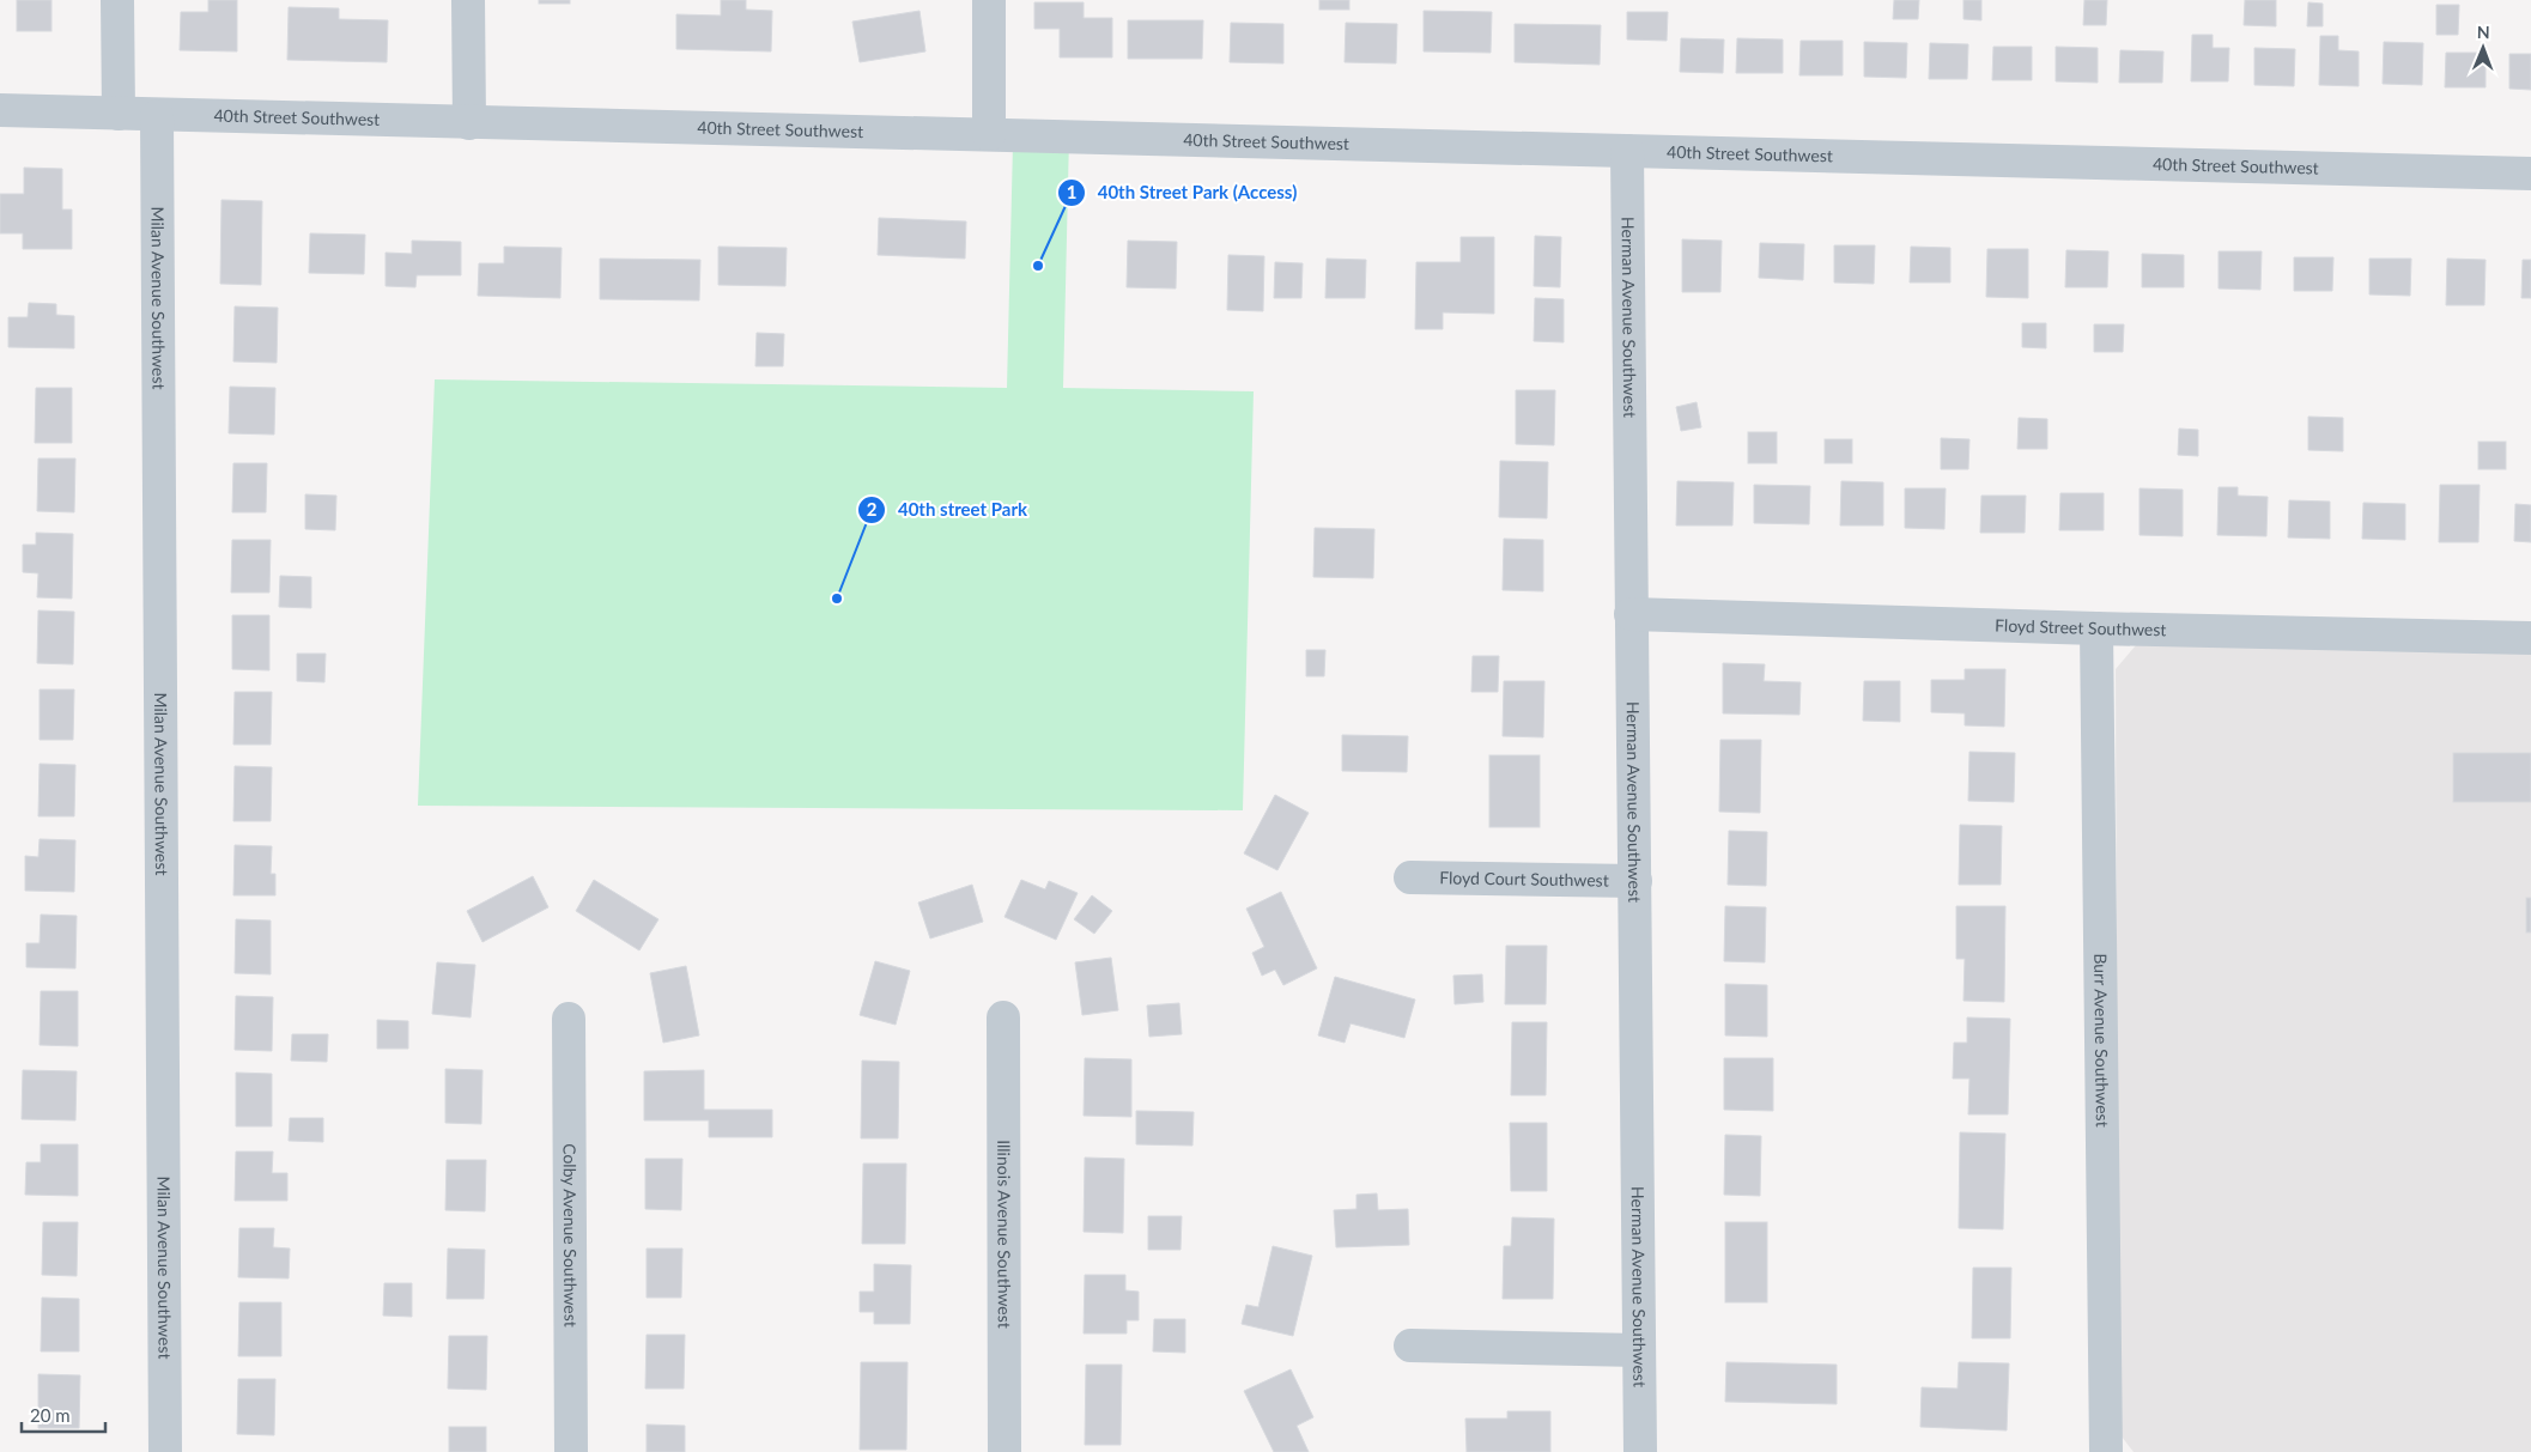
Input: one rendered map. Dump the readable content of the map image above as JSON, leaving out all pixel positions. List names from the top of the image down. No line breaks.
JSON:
{"streets":{"street":["40th Street Southwest","Milan Avenue Southwest","Herman Avenue Southwest","Floyd Street Southwest","Floyd Court Southwest","Burr Avenue Southwest","Colby Avenue Southwest","Illinois Avenue Southwest"]},"crossings":[["40th Street Southwest","Milan Avenue Southwest"],["40th Street Southwest","Herman Avenue Southwest"],["Herman Avenue Southwest","Floyd Street Southwest"],["Herman Avenue Southwest","Floyd Court Southwest"],["Floyd Street Southwest","Burr Avenue Southwest"]],"places":["40th Street Park (Access)","40th street Park"],"scale_bar":"20 m","north":"top"}
